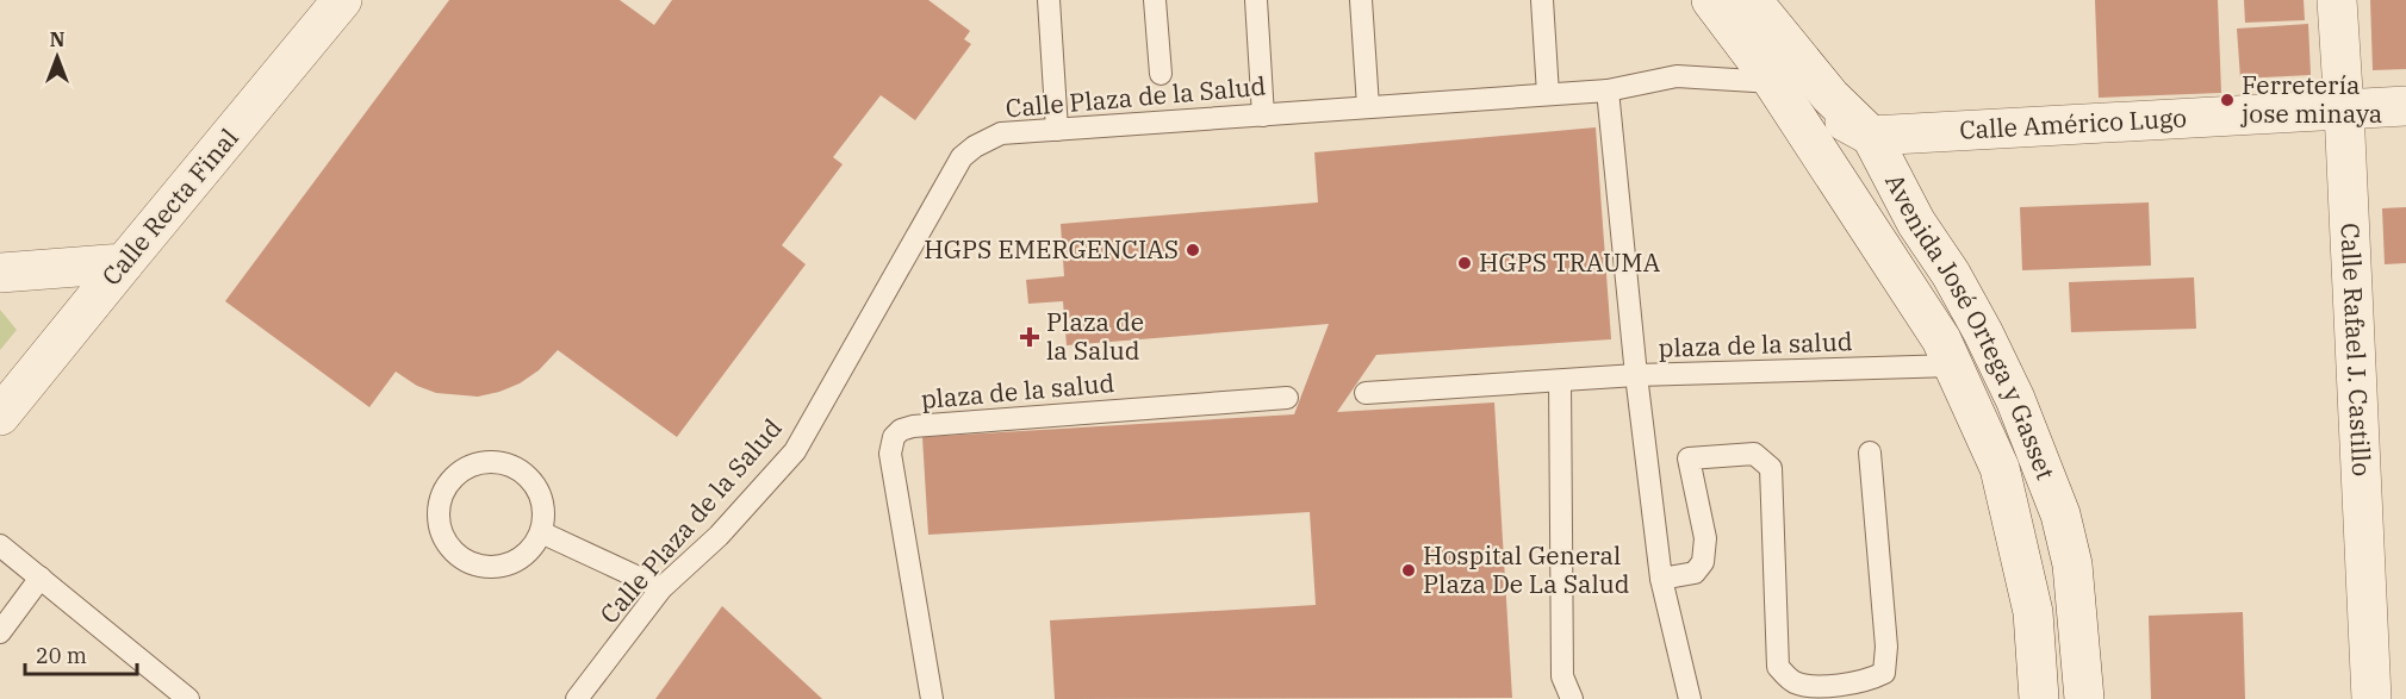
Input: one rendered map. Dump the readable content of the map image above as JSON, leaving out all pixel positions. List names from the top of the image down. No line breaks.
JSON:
{"streets":{"street":["Calle Américo Lugo","Calle Recta Final","Avenida José Ortega y Gasset","Calle Rafael J. Castillo"],"lane":["Calle Plaza de la Salud","plaza de la salud"]},"crossings":[["Calle Plaza de la Salud","Avenida José Ortega y Gasset"],["Calle Américo Lugo","Avenida José Ortega y Gasset"],["Calle Américo Lugo","Calle Rafael J. Castillo"],["Avenida José Ortega y Gasset","plaza de la salud"]],"places":{"other":["Ferretería jose minaya","HGPS EMERGENCIAS","HGPS TRAUMA","Hospital General Plaza De La Salud"],"health":["Plaza de la Salud"]},"scale_bar":"20 m","north":"top"}
